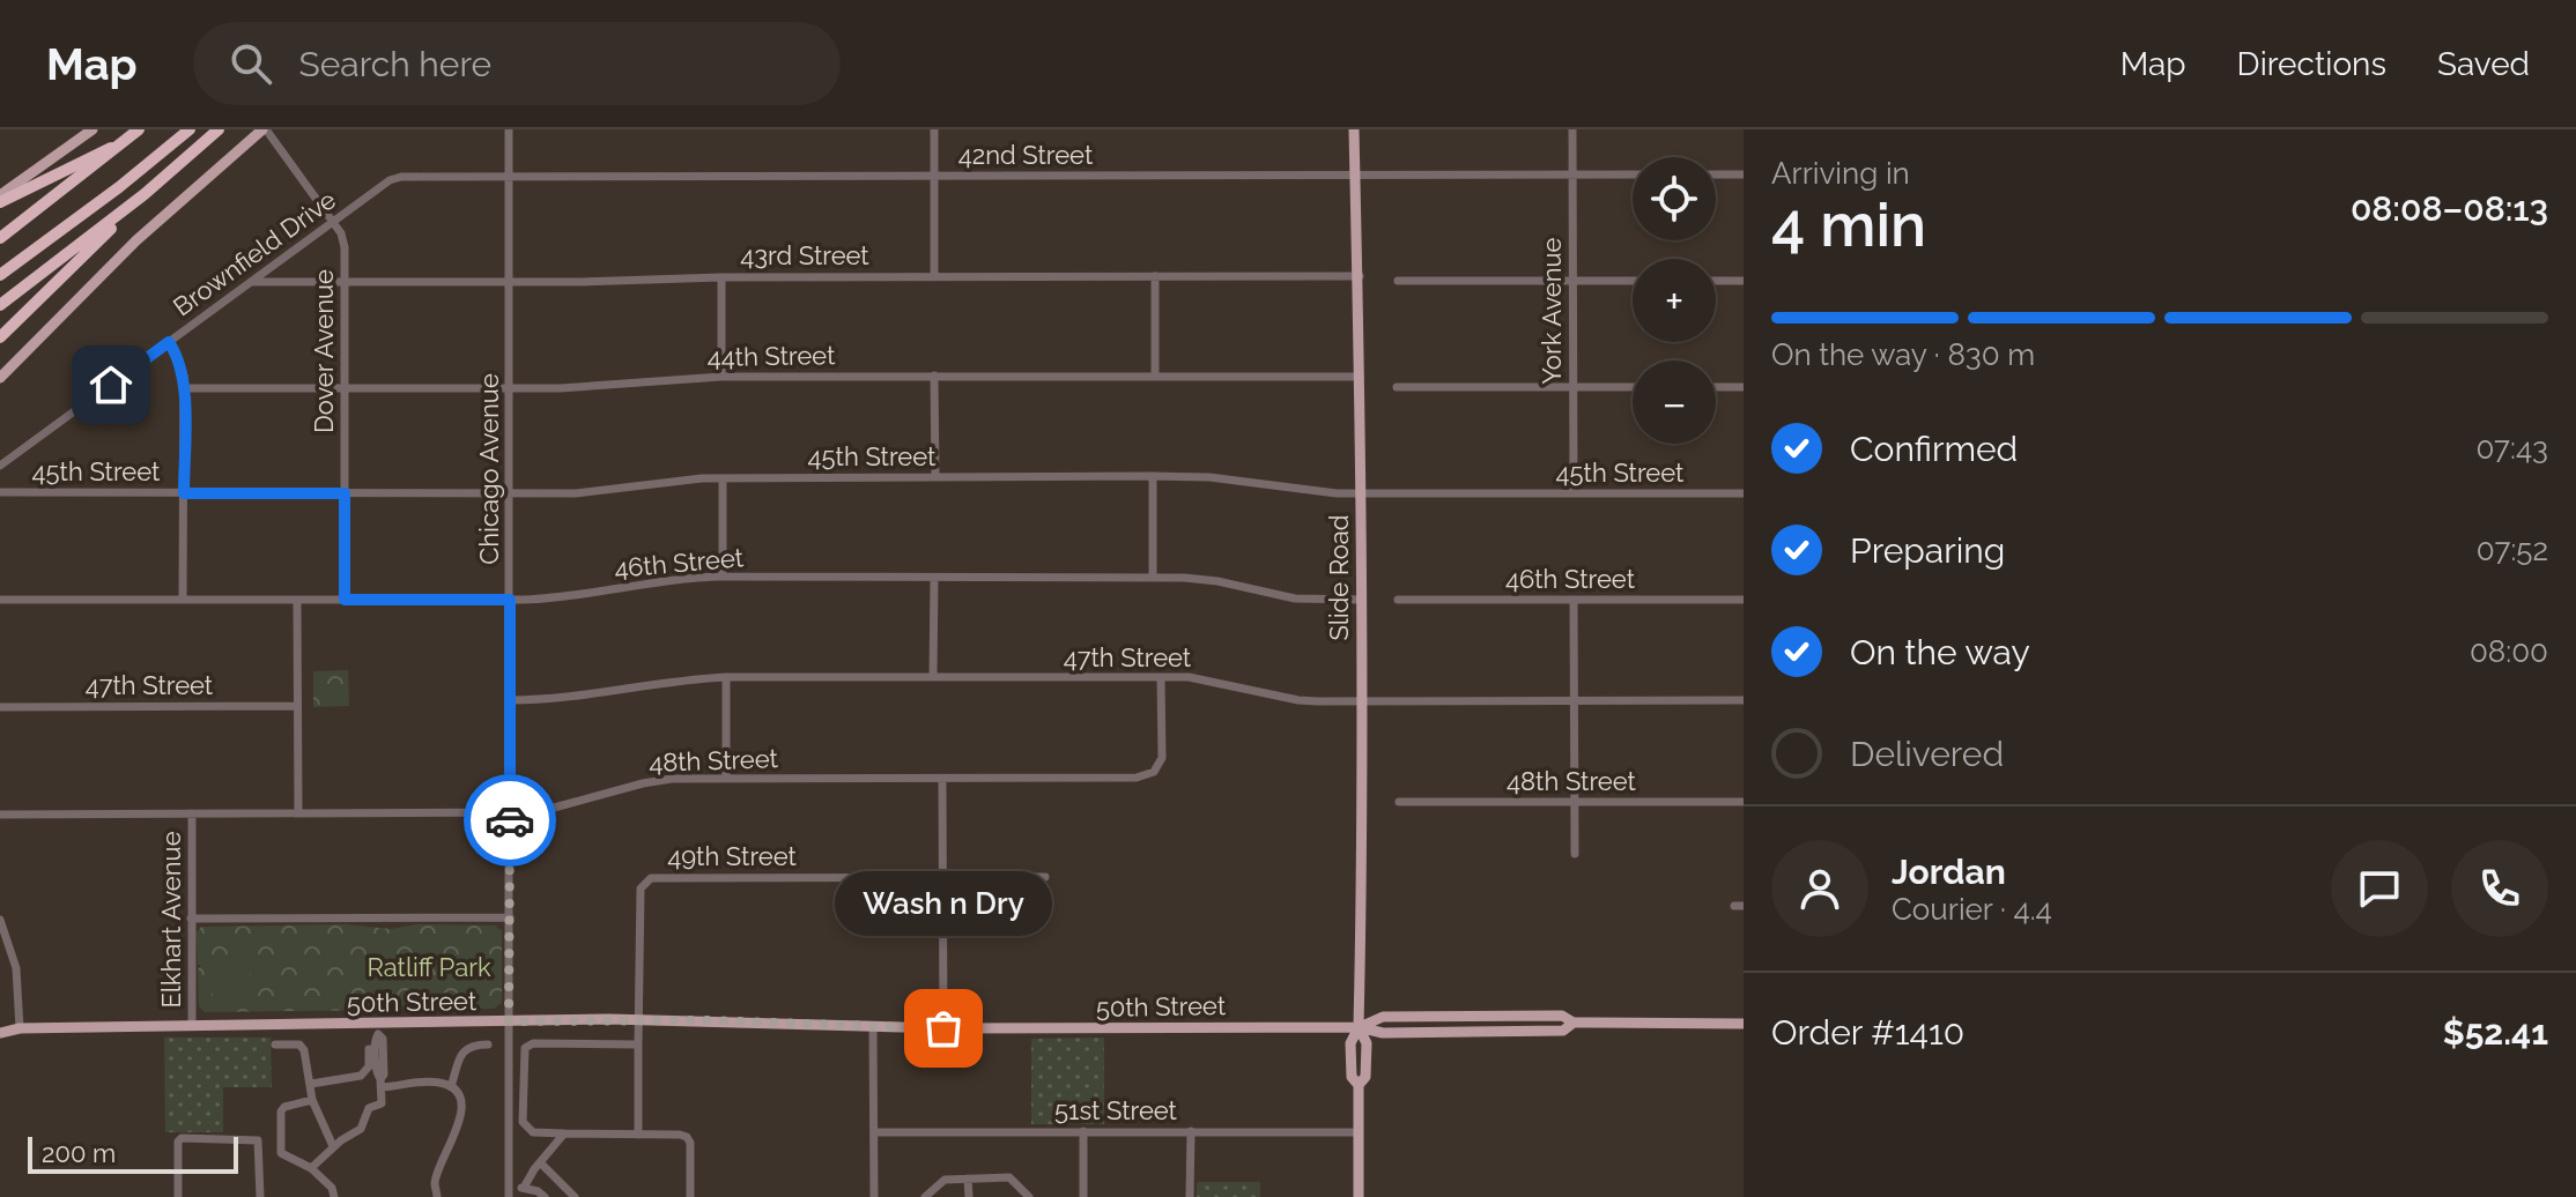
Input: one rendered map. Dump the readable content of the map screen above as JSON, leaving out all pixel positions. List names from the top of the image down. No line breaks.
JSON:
{"streets":{"main road":["Slide Road","50th Street"],"street":["42nd Street","Brownfield Drive","43rd Street","York Avenue","Dover Avenue","44th Street","45th Street","Chicago Avenue","46th Street","47th Street","48th Street","49th Street","Elkhart Avenue","51st Street"]},"crossings":[["42nd Street","Brownfield Drive"],["42nd Street","York Avenue"],["42nd Street","Chicago Avenue"],["42nd Street","Slide Road"],["Brownfield Drive","43rd Street"],["Brownfield Drive","Dover Avenue"],["43rd Street","Dover Avenue"],["43rd Street","Chicago Avenue"],["43rd Street","Slide Road"],["York Avenue","45th Street"],["Dover Avenue","44th Street"],["Dover Avenue","45th Street"],["Dover Avenue","46th Street"],["44th Street","Chicago Avenue"],["44th Street","Slide Road"],["45th Street","Chicago Avenue"],["45th Street","Slide Road"],["Chicago Avenue","46th Street"],["Chicago Avenue","47th Street"],["Chicago Avenue","48th Street"],["Chicago Avenue","50th Street"],["46th Street","Slide Road"],["Slide Road","47th Street"],["Slide Road","50th Street"],["Slide Road","51st Street"],["47th Street","48th Street"],["48th Street","Elkhart Avenue"],["49th Street","50th Street"],["Elkhart Avenue","50th Street"]],"parks":["Ratliff Park"],"places":["Wash n Dry"],"scale_bar":"200 m","page":{"header":"Map","search":"Search here","nav":["Map","Directions","Saved"],"heading":["4 min","Arriving in","08:08–08:13"],"panel":["Jordan","Courier · 4.4","Order #1410","$52.41"],"map_buttons":["+","−"],"bar":"On the way · 830 m","list":[["Confirmed","07:43"],["Preparing","07:52"],["On the way","08:00"],"Delivered"],"bubble":"Wash n Dry","scale":"200 m"}}
